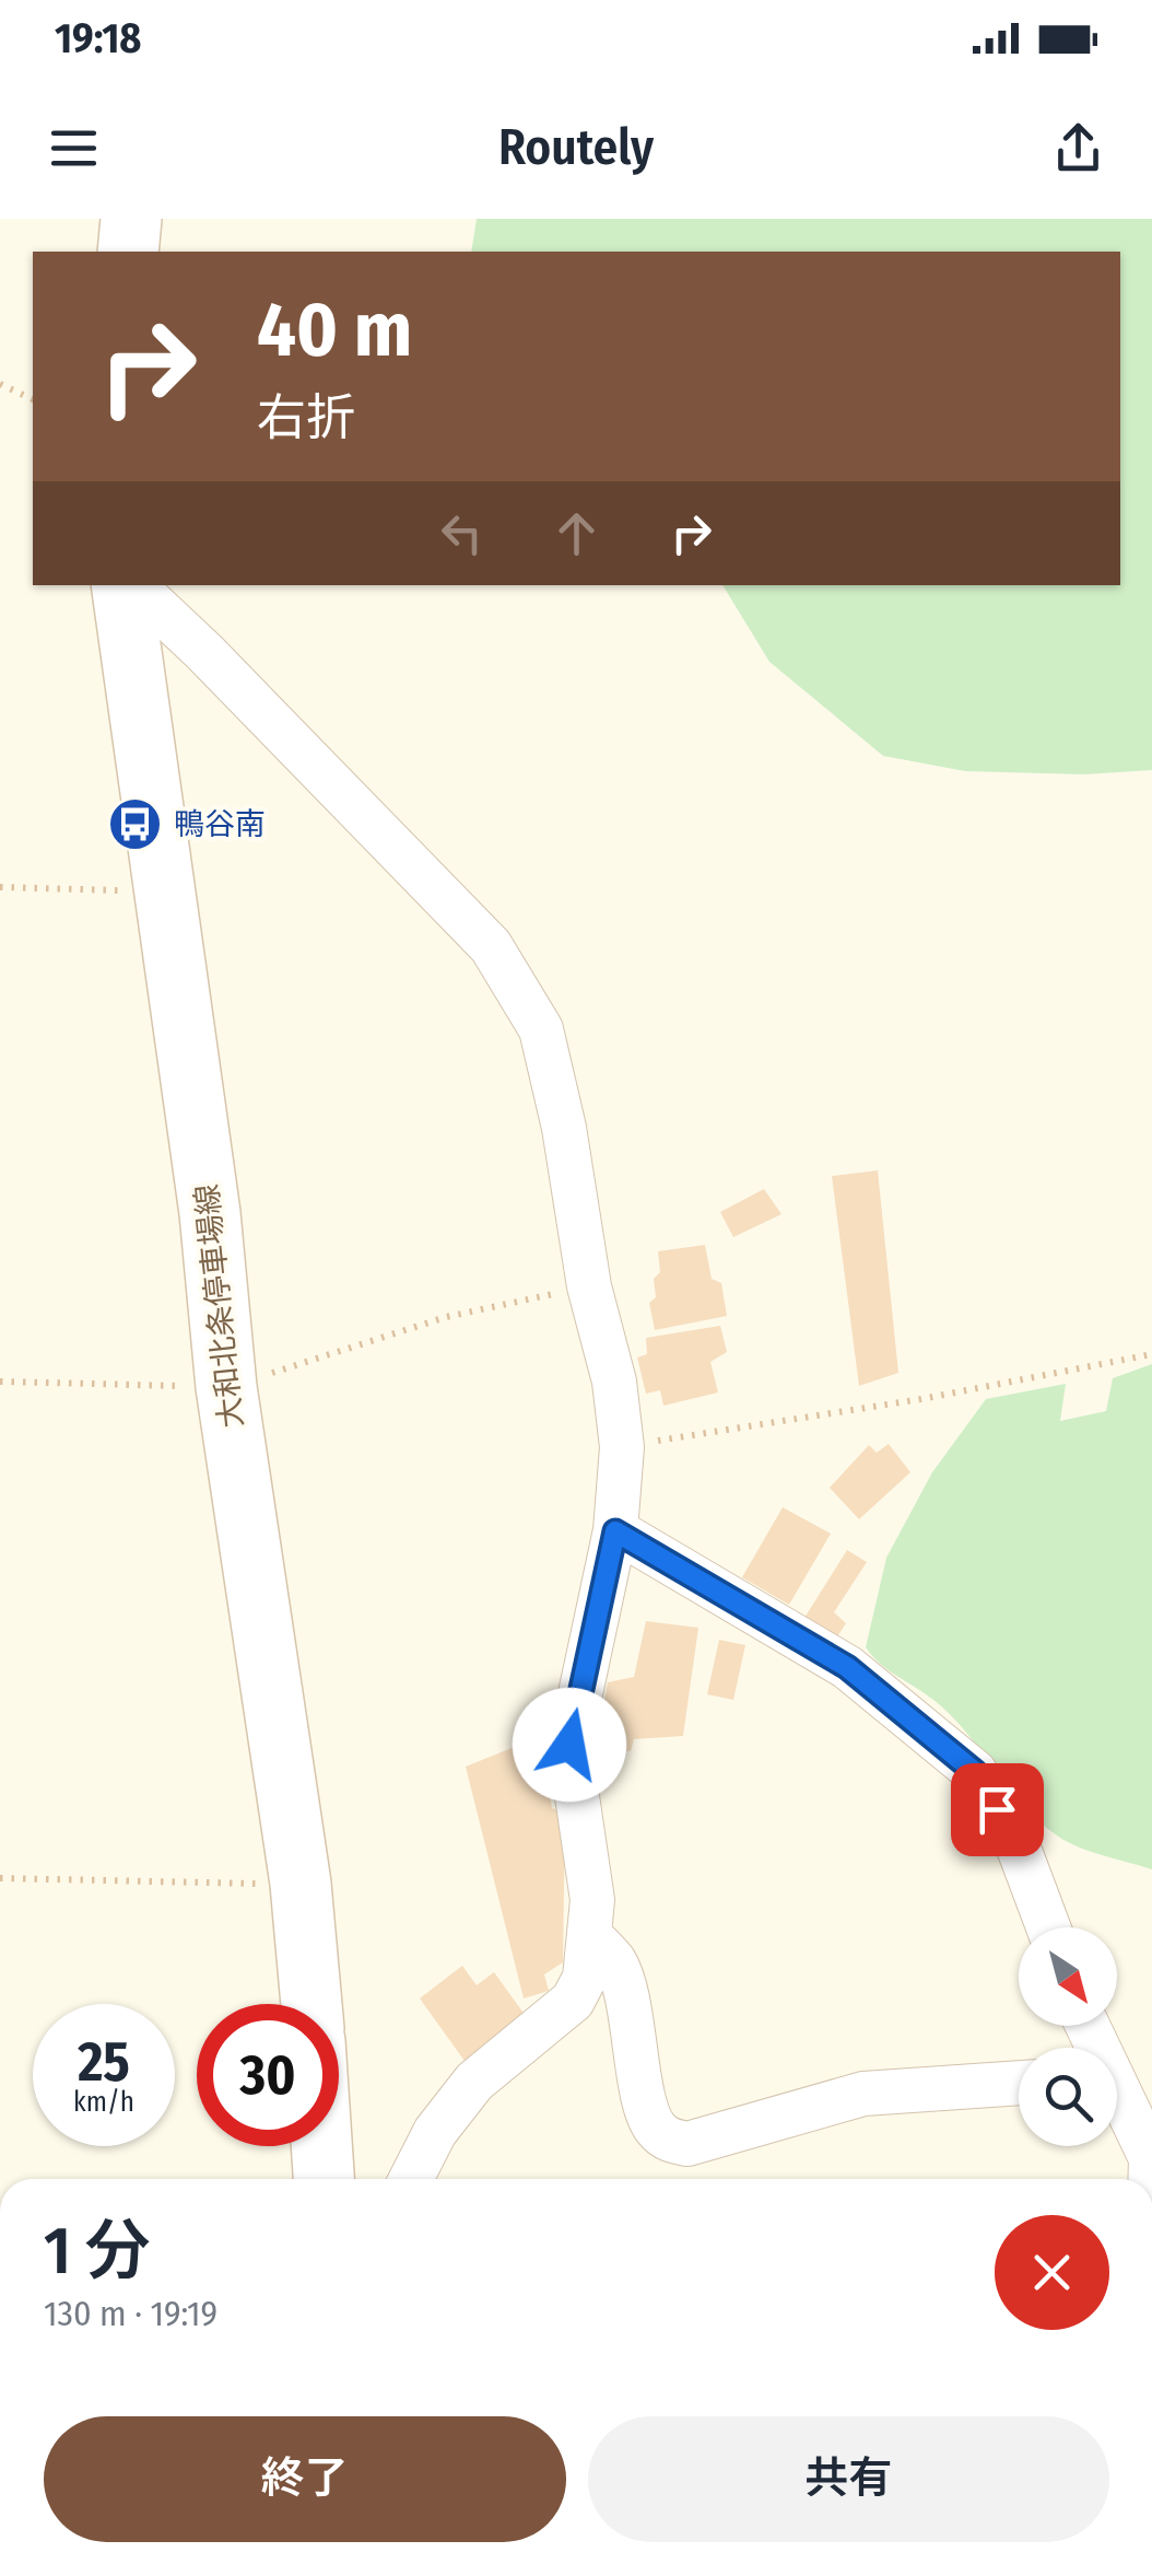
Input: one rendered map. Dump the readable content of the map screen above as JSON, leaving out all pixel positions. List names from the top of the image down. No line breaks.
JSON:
{"streets":{"main road":["大和北条停車場線"]},"places":{"bus stop":["鴨谷南"]},"north":"bottom right","page":{"status":"19:18","header":"Routely","turn":["40 m","右折"],"speed":"25 km/h","limit":"30","heading":["1 分","130 m · 19:19"],"buttons":["終了","共有"]}}
